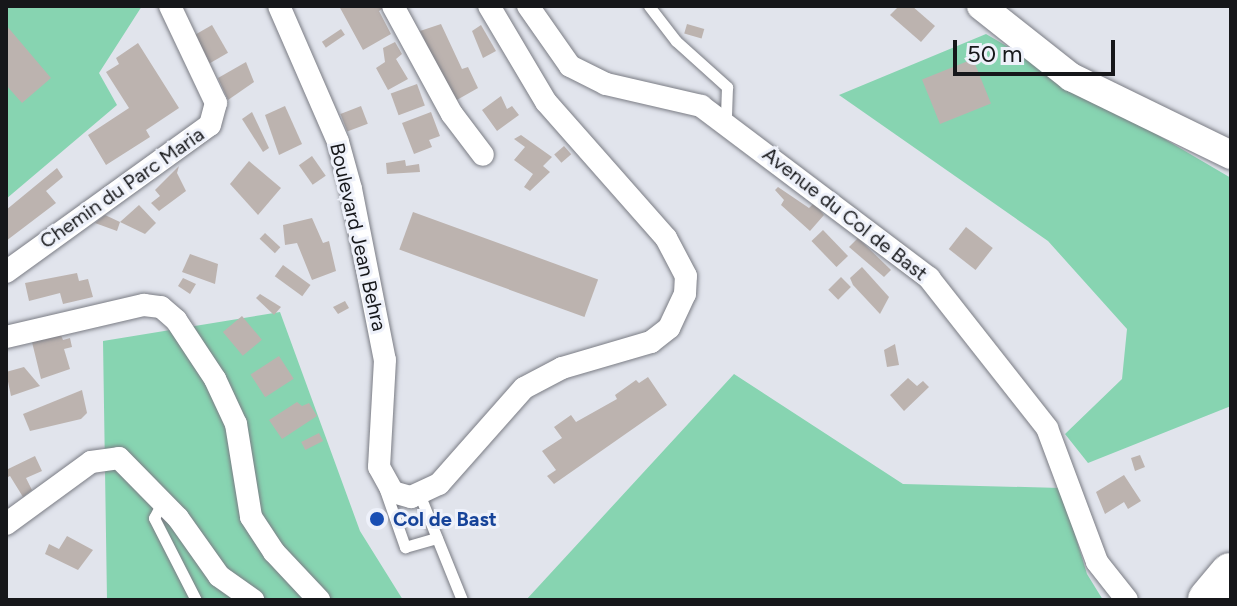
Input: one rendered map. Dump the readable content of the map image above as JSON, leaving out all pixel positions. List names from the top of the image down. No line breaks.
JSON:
{"streets":{"street":["Chemin du Parc Maria","Avenue du Col de Bast","Boulevard Jean Behra"]},"places":["Col de Bast"],"scale_bar":"50 m"}
